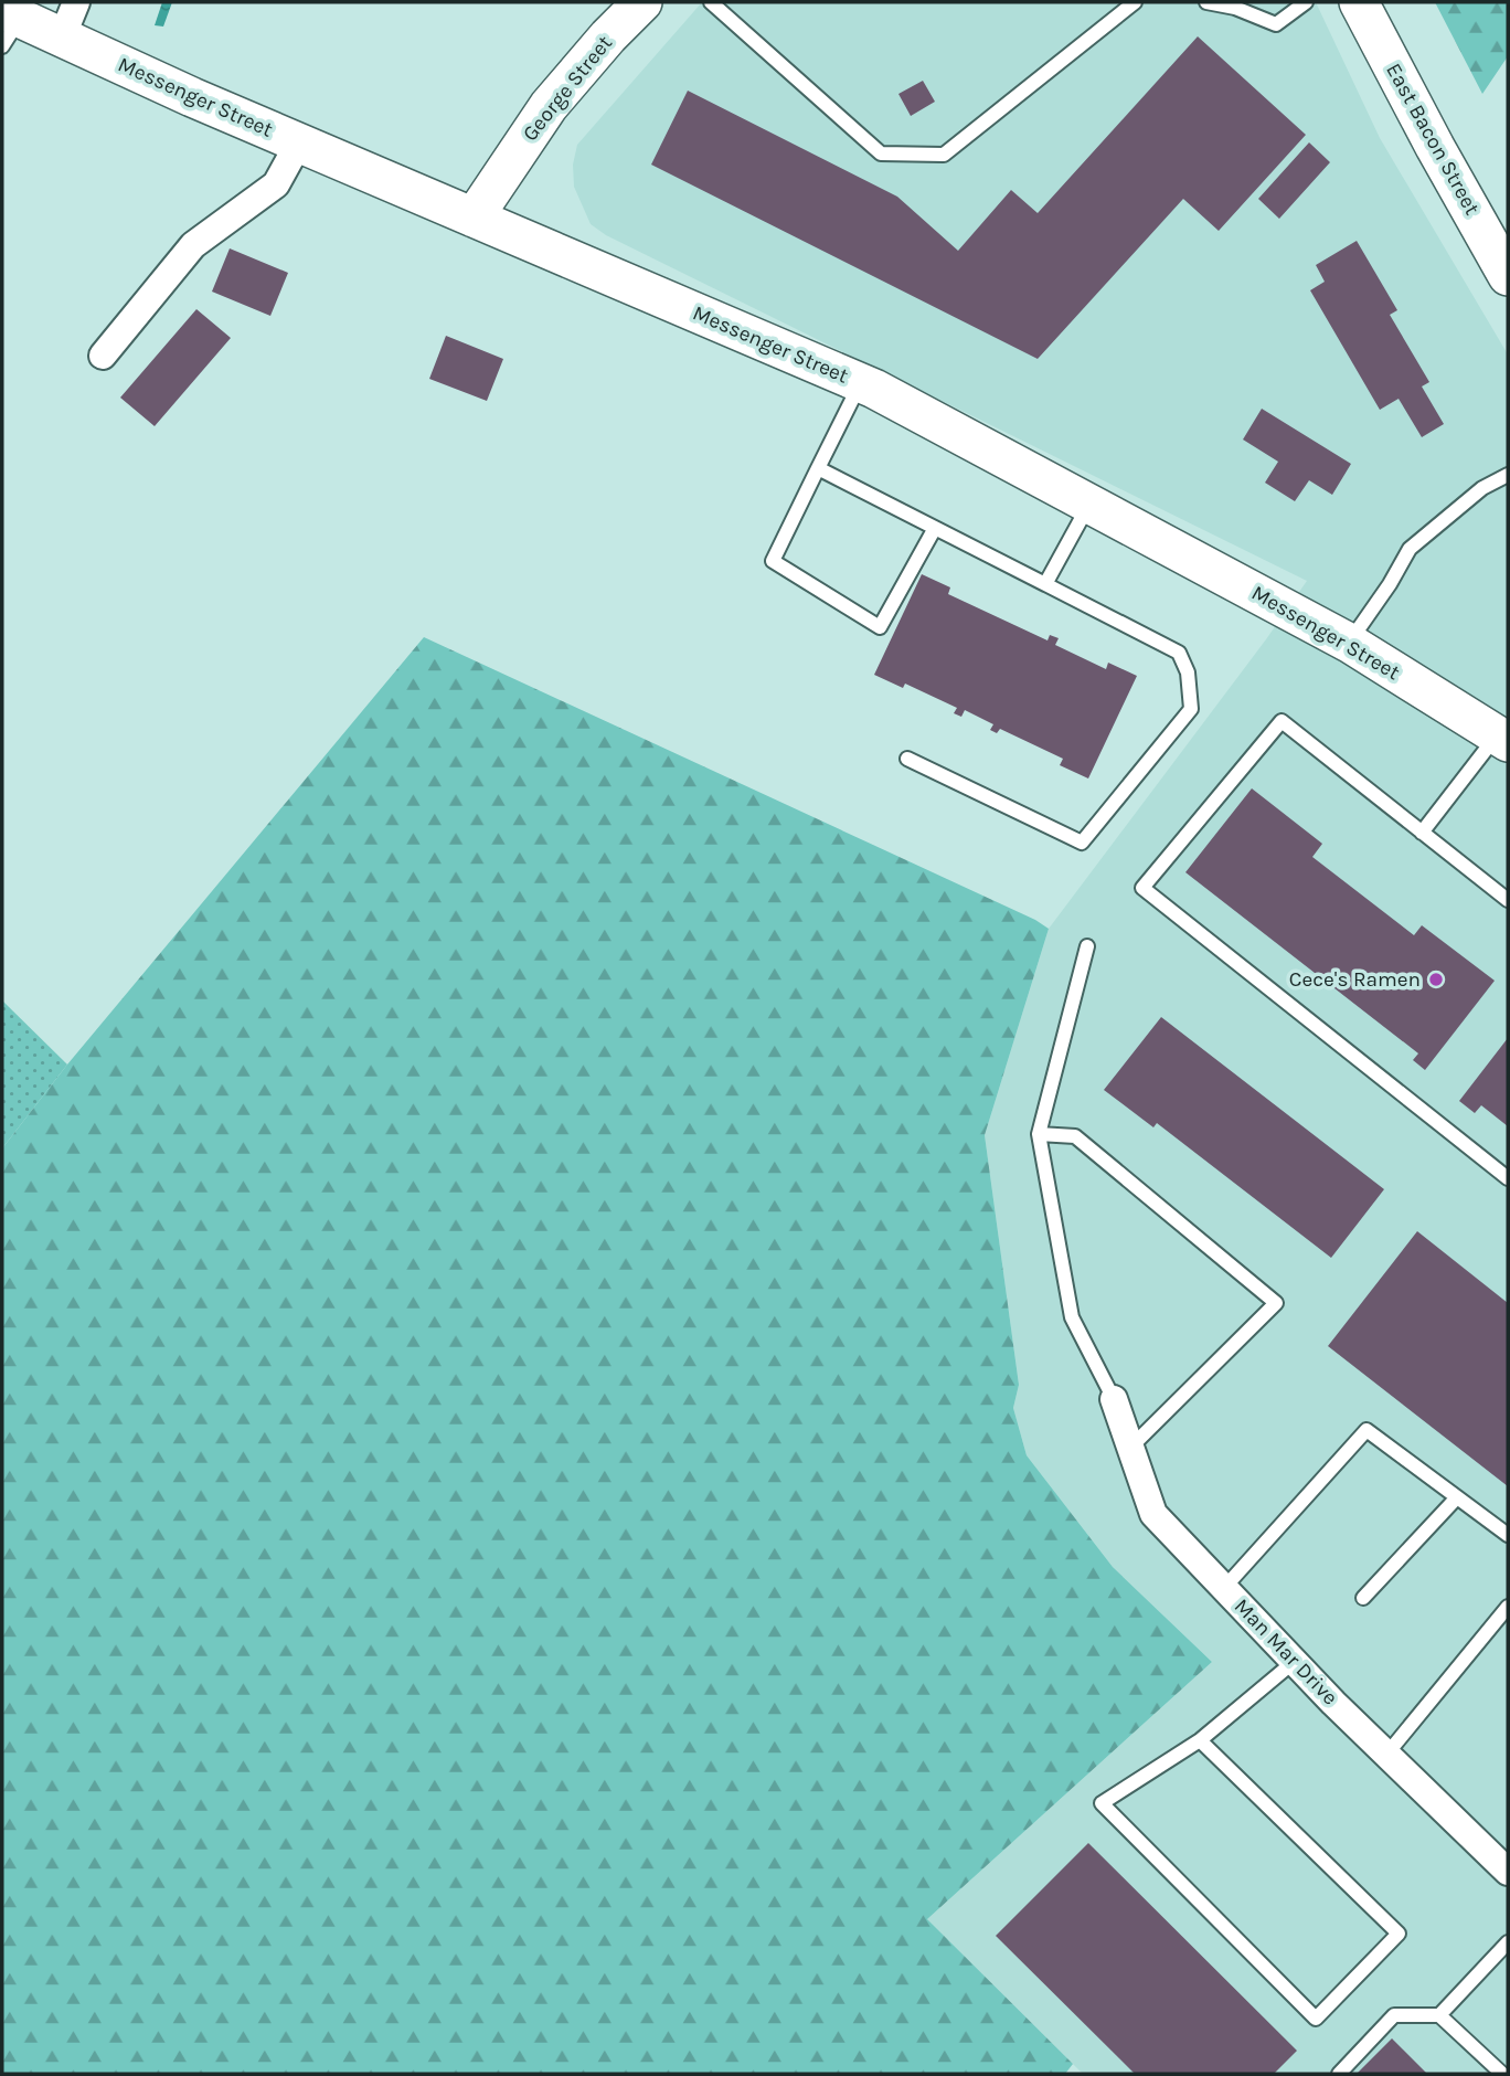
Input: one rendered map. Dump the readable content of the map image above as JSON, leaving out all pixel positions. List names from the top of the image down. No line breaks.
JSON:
{"streets":{"main road":["George Street","Messenger Street","East Bacon Street"],"street":["Man Mar Drive"]},"crossings":[["George Street","Messenger Street"]],"places":["Cece's Ramen"]}
